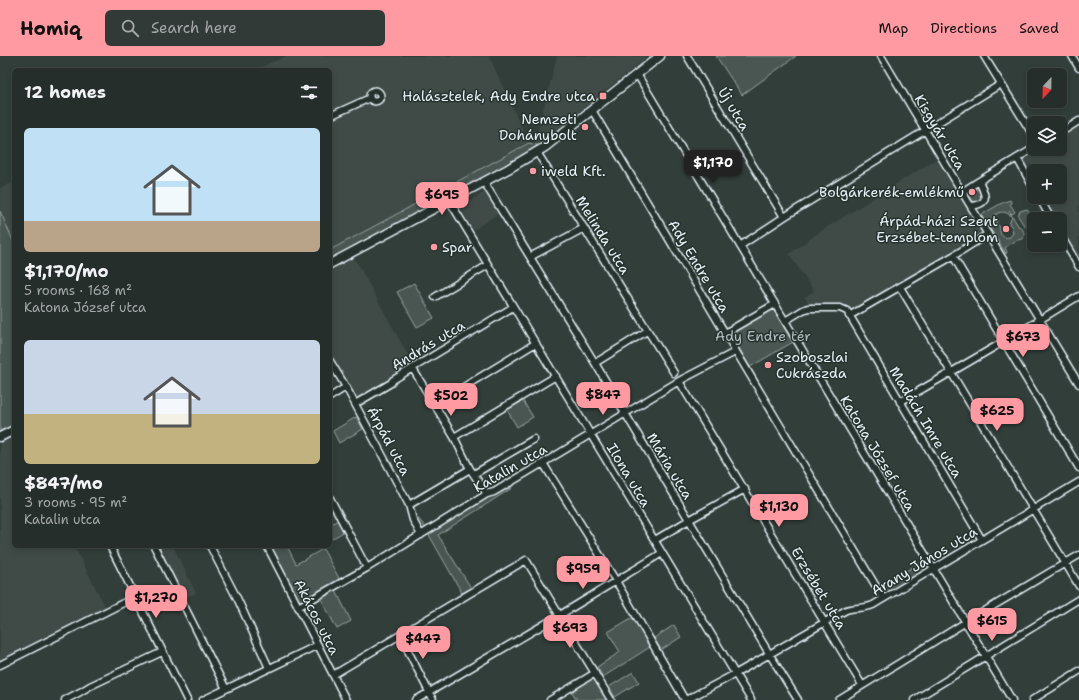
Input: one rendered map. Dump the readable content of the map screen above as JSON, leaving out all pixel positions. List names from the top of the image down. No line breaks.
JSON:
{"streets":{"street":["Új utca","Kisgyár utca","Melinda utca","Ady Endre utca","András utca","Madách Imre utca","Árpád utca","Katona József utca","Mária utca","Katalin utca","Ilona utca","Arany János utca","Erzsébet utca","Akácos utca"]},"crossings":[["Ady Endre utca","Katalin utca"],["Ady Endre utca","Arany János utca"],["András utca","Árpád utca"],["András utca","Ilona utca"],["Madách Imre utca","Arany János utca"],["Árpád utca","Katalin utca"],["Katona József utca","Arany János utca"],["Mária utca","Katalin utca"],["Mária utca","Arany János utca"],["Katalin utca","Ilona utca"],["Katalin utca","Erzsébet utca"],["Katalin utca","Akácos utca"],["Ilona utca","Arany János utca"],["Arany János utca","Erzsébet utca"]],"parks":["Ady Endre tér"],"places":{"transit":["Halásztelek, Ady Endre utca"],"other":["Nemzeti Dohánybolt","iweld Kft.","Bolgárkerék-emlékmű","Árpád-házi Szent Erzsébet-templom","Spar","Szoboszlai Cukrászda"]},"north":"bottom","page":{"header":"Homiq","search":"Search here","nav":["Map","Directions","Saved"],"map_buttons":["+","−"],"heading":"12 homes","list":[{"name":"$1,170/mo","note":"5 rooms · 168 m² · Katona József utca"},{"name":"$847/mo","note":"3 rooms · 95 m² · Katalin utca"}],"price":["$1,170","$695","$673","$847","$502","$625","$1,130","$959","$1,270","$615","$693","$447"]}}
